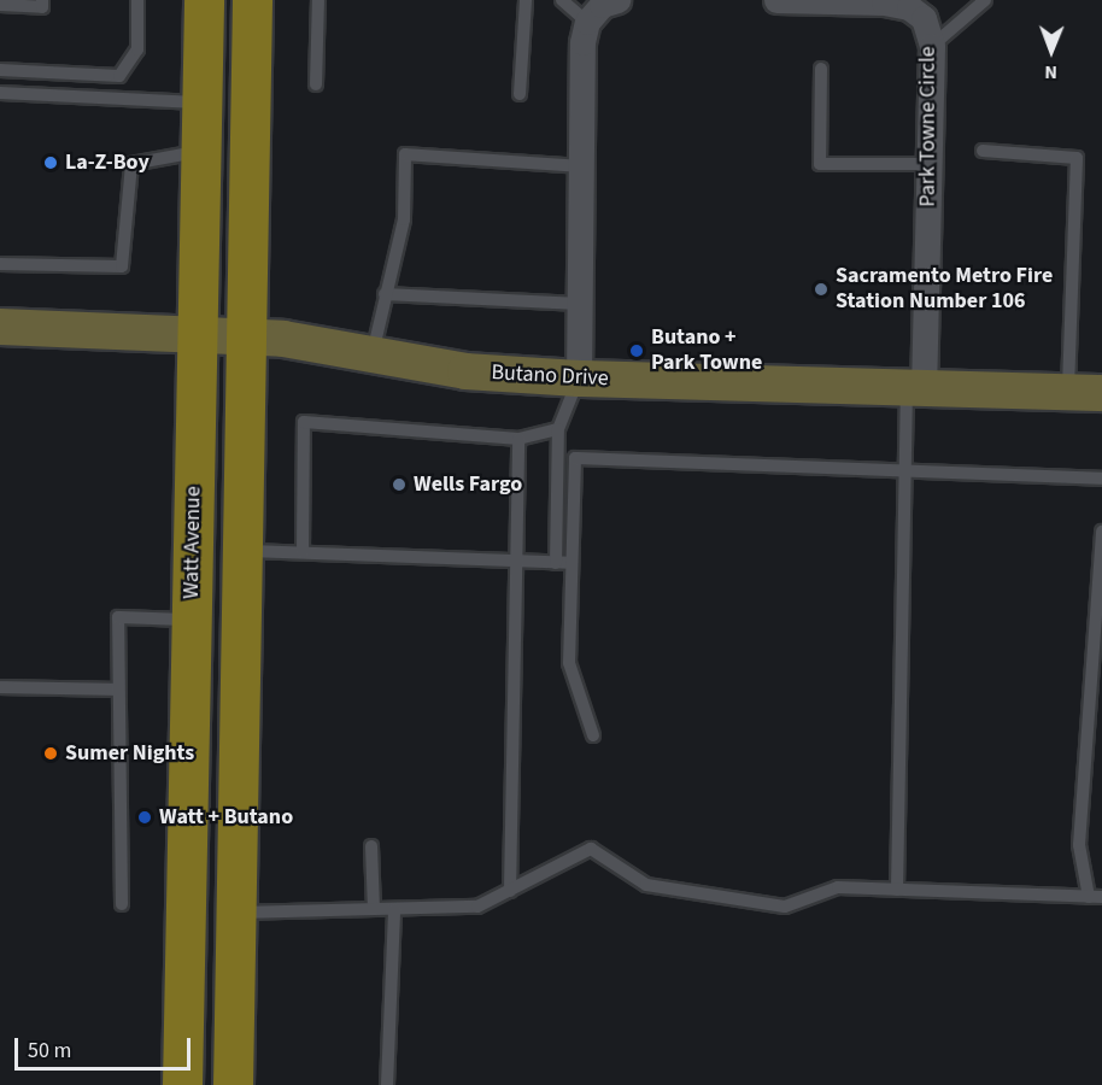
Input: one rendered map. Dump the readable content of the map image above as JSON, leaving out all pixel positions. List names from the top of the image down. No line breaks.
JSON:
{"streets":{"main road":["Watt Avenue"],"street":["Park Towne Circle","Butano Drive"]},"crossings":[["Park Towne Circle","Butano Drive"],["Butano Drive","Watt Avenue"]],"places":["La-Z-Boy","Sacramento Metro Fire Station Number 106","Butano + Park Towne","Wells Fargo","Sumer Nights","Watt + Butano"],"scale_bar":"50 m","north":"bottom"}
